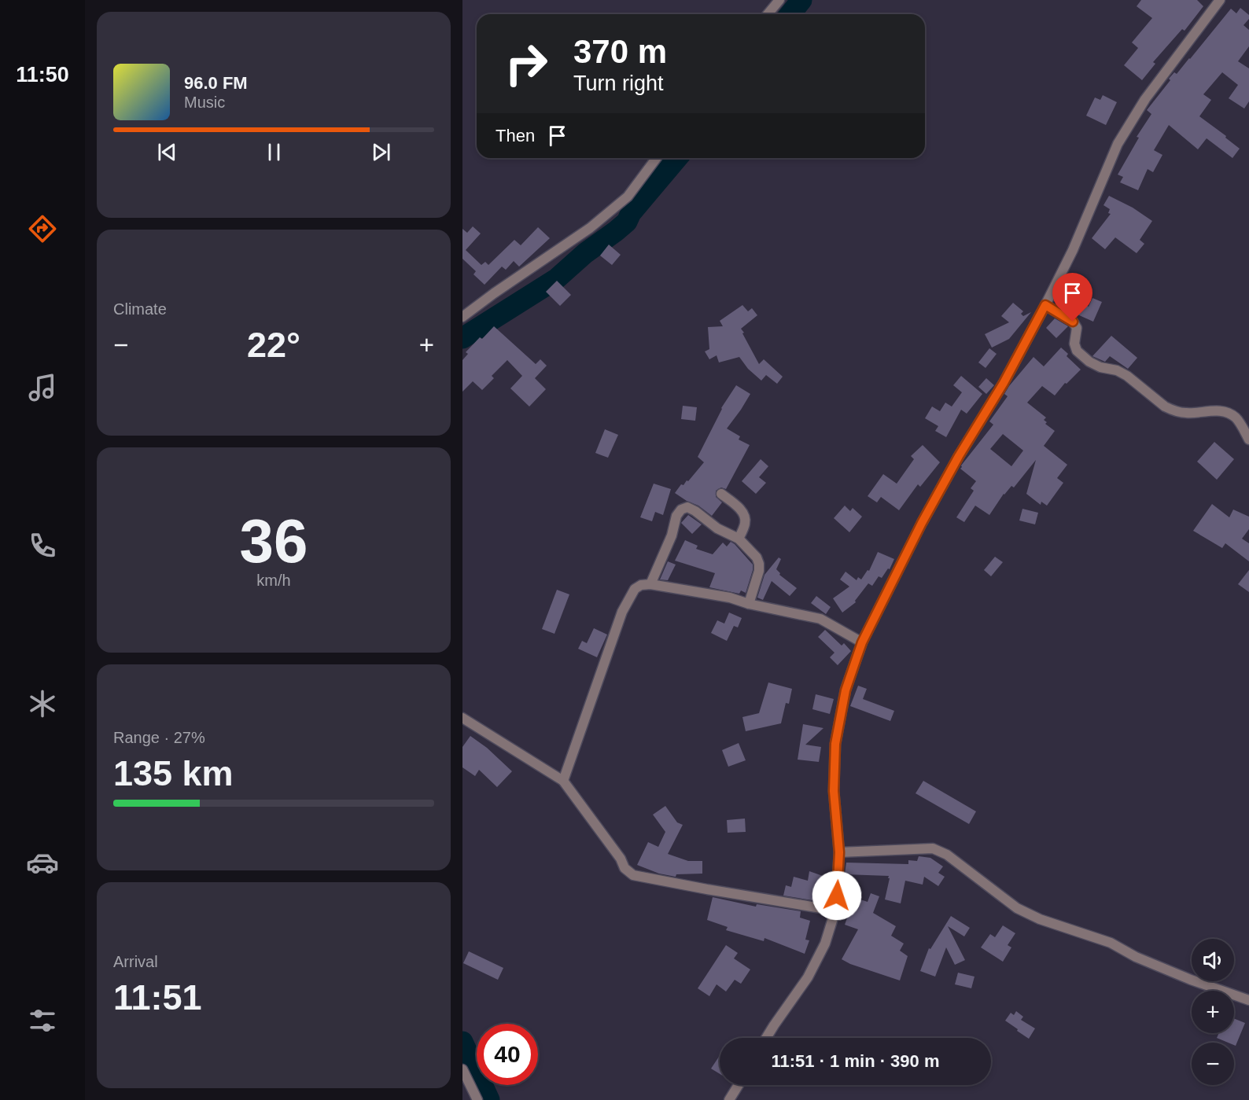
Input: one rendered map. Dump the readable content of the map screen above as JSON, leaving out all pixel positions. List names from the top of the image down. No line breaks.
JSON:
{"page":{"tabs":"11:50","turn":["370 m","Turn right"],"song":["96.0 FM","Music"],"then":"Then","tile":["Climate",["36","km/h"],["Range · 27%","135 km"],["Arrival","11:51"]],"heat":["−","22°","+"],"map_buttons":["+","−"],"limit":"40","trip":"11:51 · 1 min · 390 m"}}
